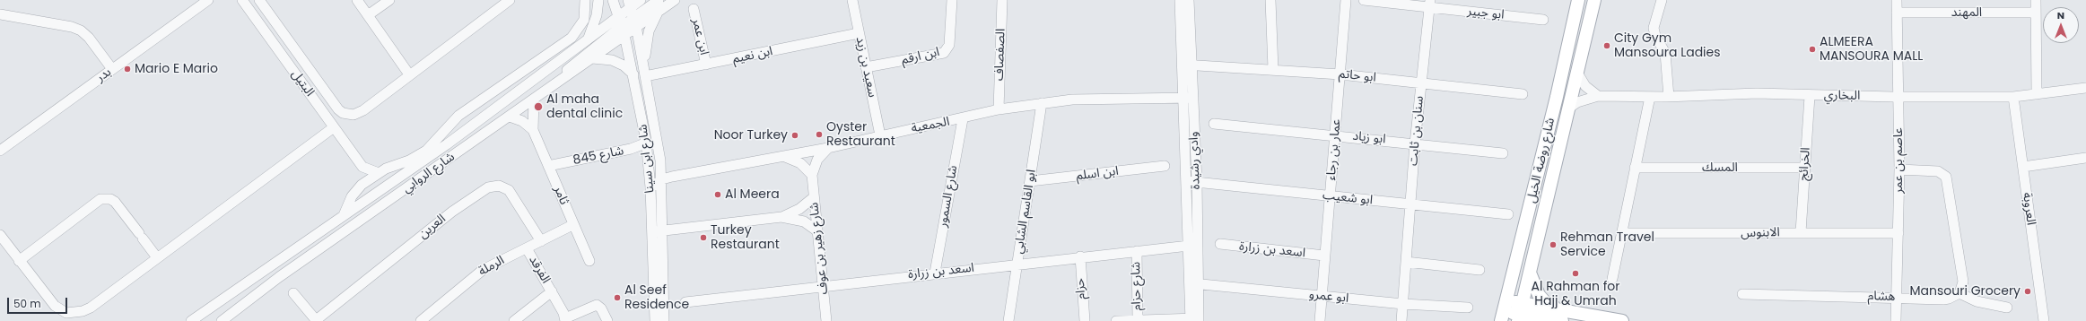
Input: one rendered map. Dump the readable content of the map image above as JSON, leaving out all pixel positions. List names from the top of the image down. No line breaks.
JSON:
{"streets":{"main road":["شارع روضة الخيل"],"street":["المهند","ابو جبير","ابن عمر","الصفصاف","ابن نعيم","ابن ارقم","سعيد بن زيد","بدر","ابو حاتم","البتيل","البخاري","الجمعية","سنان بن ثابت","ابو زياد","عمار بن رجاء","شارع 845","شارع ابن سينا","وادي رشيدة","عاصم بن عمر","الخرائج","المسك","شارع الروابي","ابن اسلم","ثامر","شارع السمور","ابو شعيب","العروبة","ابو القاسم الشابي","العرين","الابنوس","شارع زهير بن عوف","اسعد بن زرارة","الرملة","الفرقد","شارع حزام","حزام","ابو عمرو","هشام"]},"crossings":[["المهند","عاصم بن عمر"],["ابو جبير","سنان بن ثابت"],["ابن عمر","ابن نعيم"],["الصفصاف","الجمعية"],["ابن نعيم","سعيد بن زيد"],["ابن نعيم","شارع ابن سينا"],["ابن ارقم","سعيد بن زيد"],["سعيد بن زيد","الجمعية"],["ابو حاتم","سنان بن ثابت"],["ابو حاتم","عمار بن رجاء"],["ابو حاتم","وادي رشيدة"],["البخاري","شارع روضة الخيل"],["البخاري","عاصم بن عمر"],["البخاري","الخرائج"],["البخاري","العروبة"],["الجمعية","شارع ابن سينا"],["الجمعية","وادي رشيدة"],["الجمعية","شارع السمور"],["الجمعية","ابو القاسم الشابي"],["الجمعية","شارع زهير بن عوف"],["سنان بن ثابت","ابو زياد"],["سنان بن ثابت","ابو شعيب"],["سنان بن ثابت","ابو عمرو"],["ابو زياد","عمار بن رجاء"],["عمار بن رجاء","ابو شعيب"],["عمار بن رجاء","اسعد بن زرارة"],["عمار بن رجاء","ابو عمرو"],["شارع 845","شارع ابن سينا"],["شارع 845","شارع الروابي"],["شارع 845","ثامر"],["شارع ابن سينا","شارع الروابي"],["شارع ابن سينا","ثامر"],["وادي رشيدة","ابو شعيب"],["وادي رشيدة","اسعد بن زرارة"],["وادي رشيدة","ابو عمرو"],["عاصم بن عمر","الابنوس"],["عاصم بن عمر","هشام"],["الخرائج","المسك"],["الخرائج","الابنوس"],["شارع الروابي","ثامر"],["ابن اسلم","ابو القاسم الشابي"],["ثامر","الرملة"],["شارع السمور","اسعد بن زرارة"],["ابو القاسم الشابي","اسعد بن زرارة"],["العرين","الرملة"],["شارع زهير بن عوف","اسعد بن زرارة"],["اسعد بن زرارة","شارع حزام"],["اسعد بن زرارة","حزام"],["الرملة","الفرقد"]],"places":["City Gym Mansoura Ladies","ALMEERA MANSOURA MALL","Mario E Mario","Al maha dental clinic","Oyster Restaurant","Noor Turkey","Al Meera","Turkey Restaurant","Rehman Travel Service","Al Rahman for Hajj & Umrah","Mansouri Grocery","Al Seef Residence"],"scale_bar":"50 m","north":"top"}
